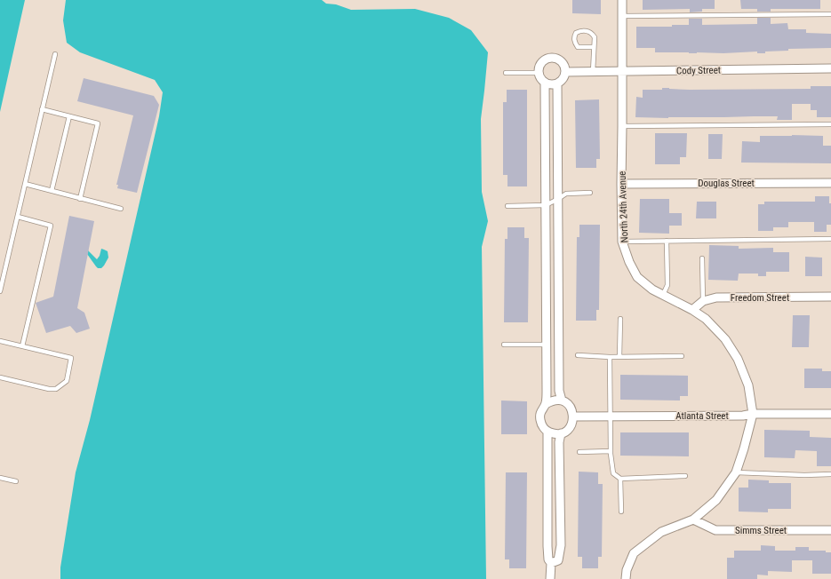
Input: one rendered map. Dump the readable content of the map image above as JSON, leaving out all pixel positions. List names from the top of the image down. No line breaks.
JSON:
{"streets":{"street":["Cody Street","Douglas Street","North 24th Avenue","Freedom Street","Atlanta Street","Simms Street"]},"crossings":[["Cody Street","North 24th Avenue"],["Douglas Street","North 24th Avenue"],["North 24th Avenue","Atlanta Street"],["North 24th Avenue","Simms Street"]]}
